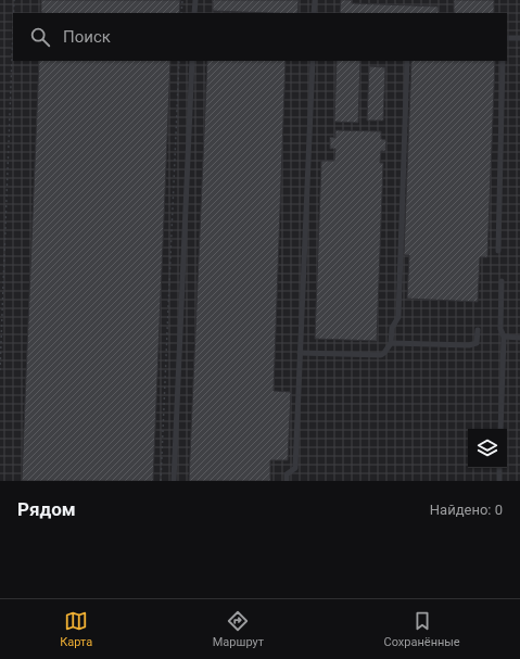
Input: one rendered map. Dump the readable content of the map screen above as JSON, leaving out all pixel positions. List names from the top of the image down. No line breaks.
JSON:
{"page":{"search":"Поиск","heading":["Рядом","Найдено: 0"],"nav":["Карта","Маршрут","Сохранённые"]}}
